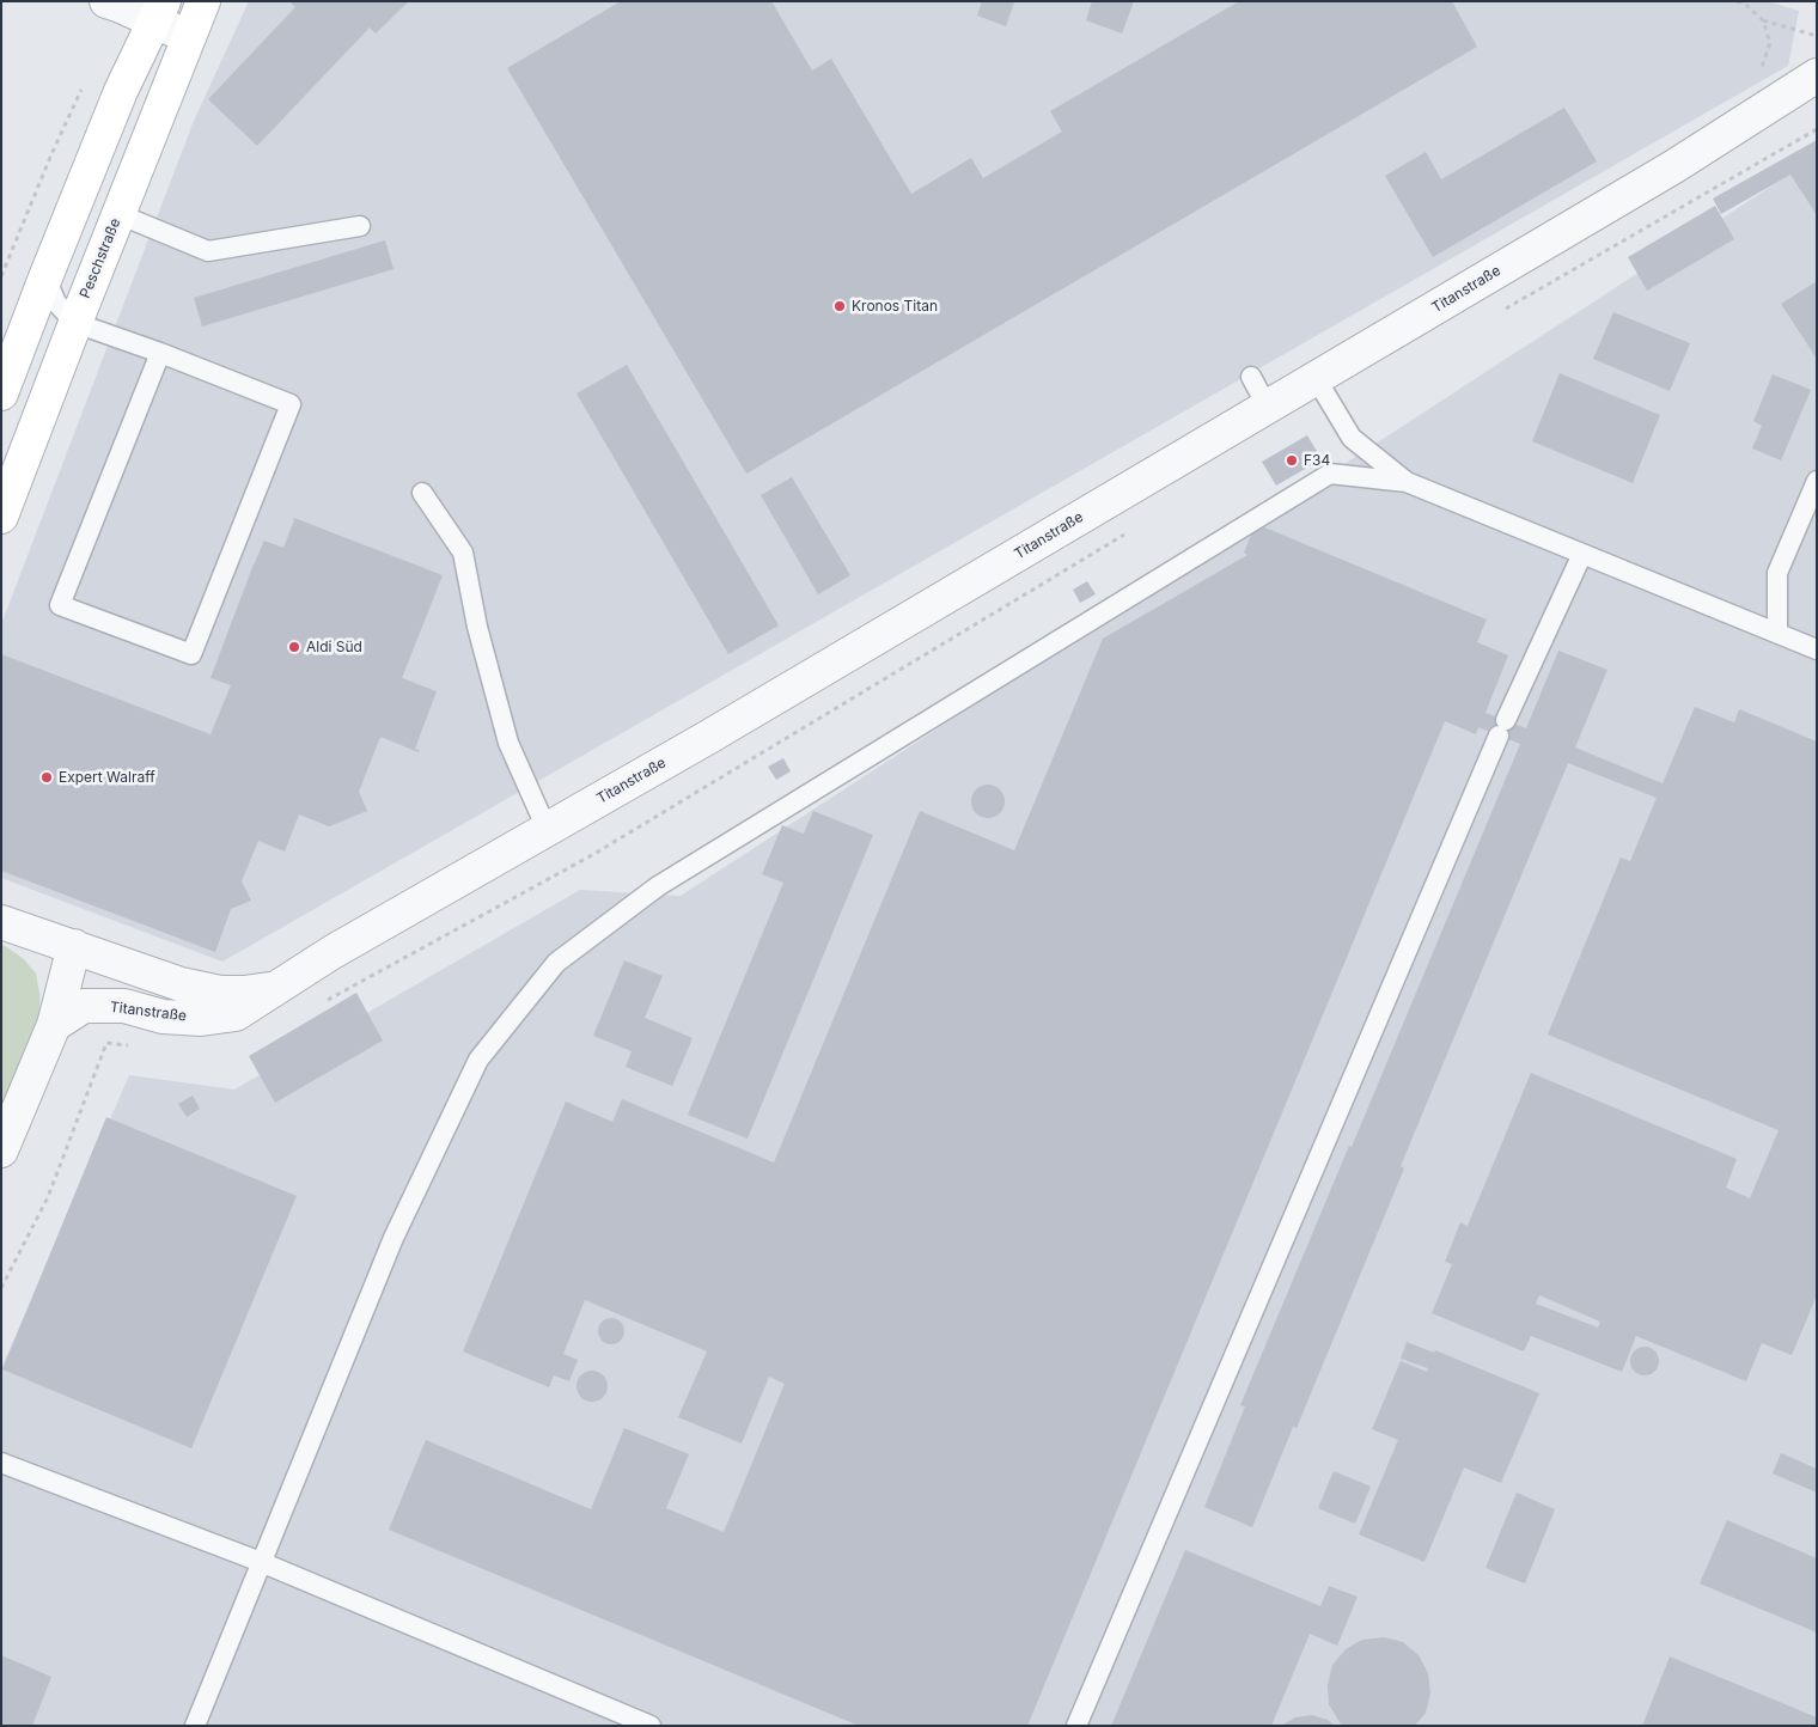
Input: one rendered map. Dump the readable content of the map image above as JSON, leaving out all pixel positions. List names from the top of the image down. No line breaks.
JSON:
{"streets":{"main road":["Peschstraße"],"street":["Titanstraße"]},"places":["Kronos Titan","F34","Aldi Süd","Expert Walraff"]}
